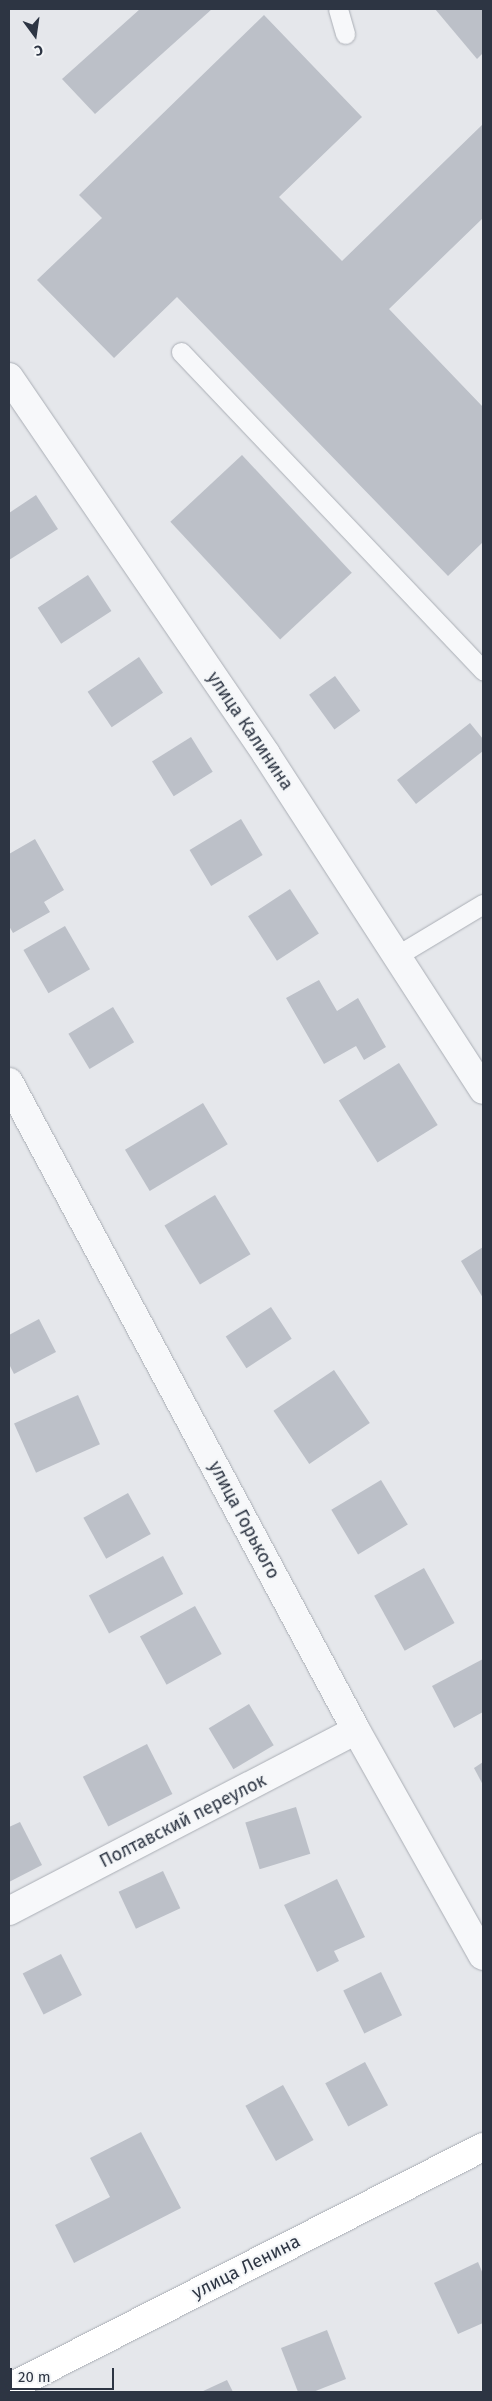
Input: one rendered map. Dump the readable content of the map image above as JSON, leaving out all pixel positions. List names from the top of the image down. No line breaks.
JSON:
{"streets":{"street":["улица Калинина","улица Горького","Полтавский переулок","улица Ленина"]},"crossings":[["улица Горького","Полтавский переулок"]],"scale_bar":"20 m","north":"bottom"}
